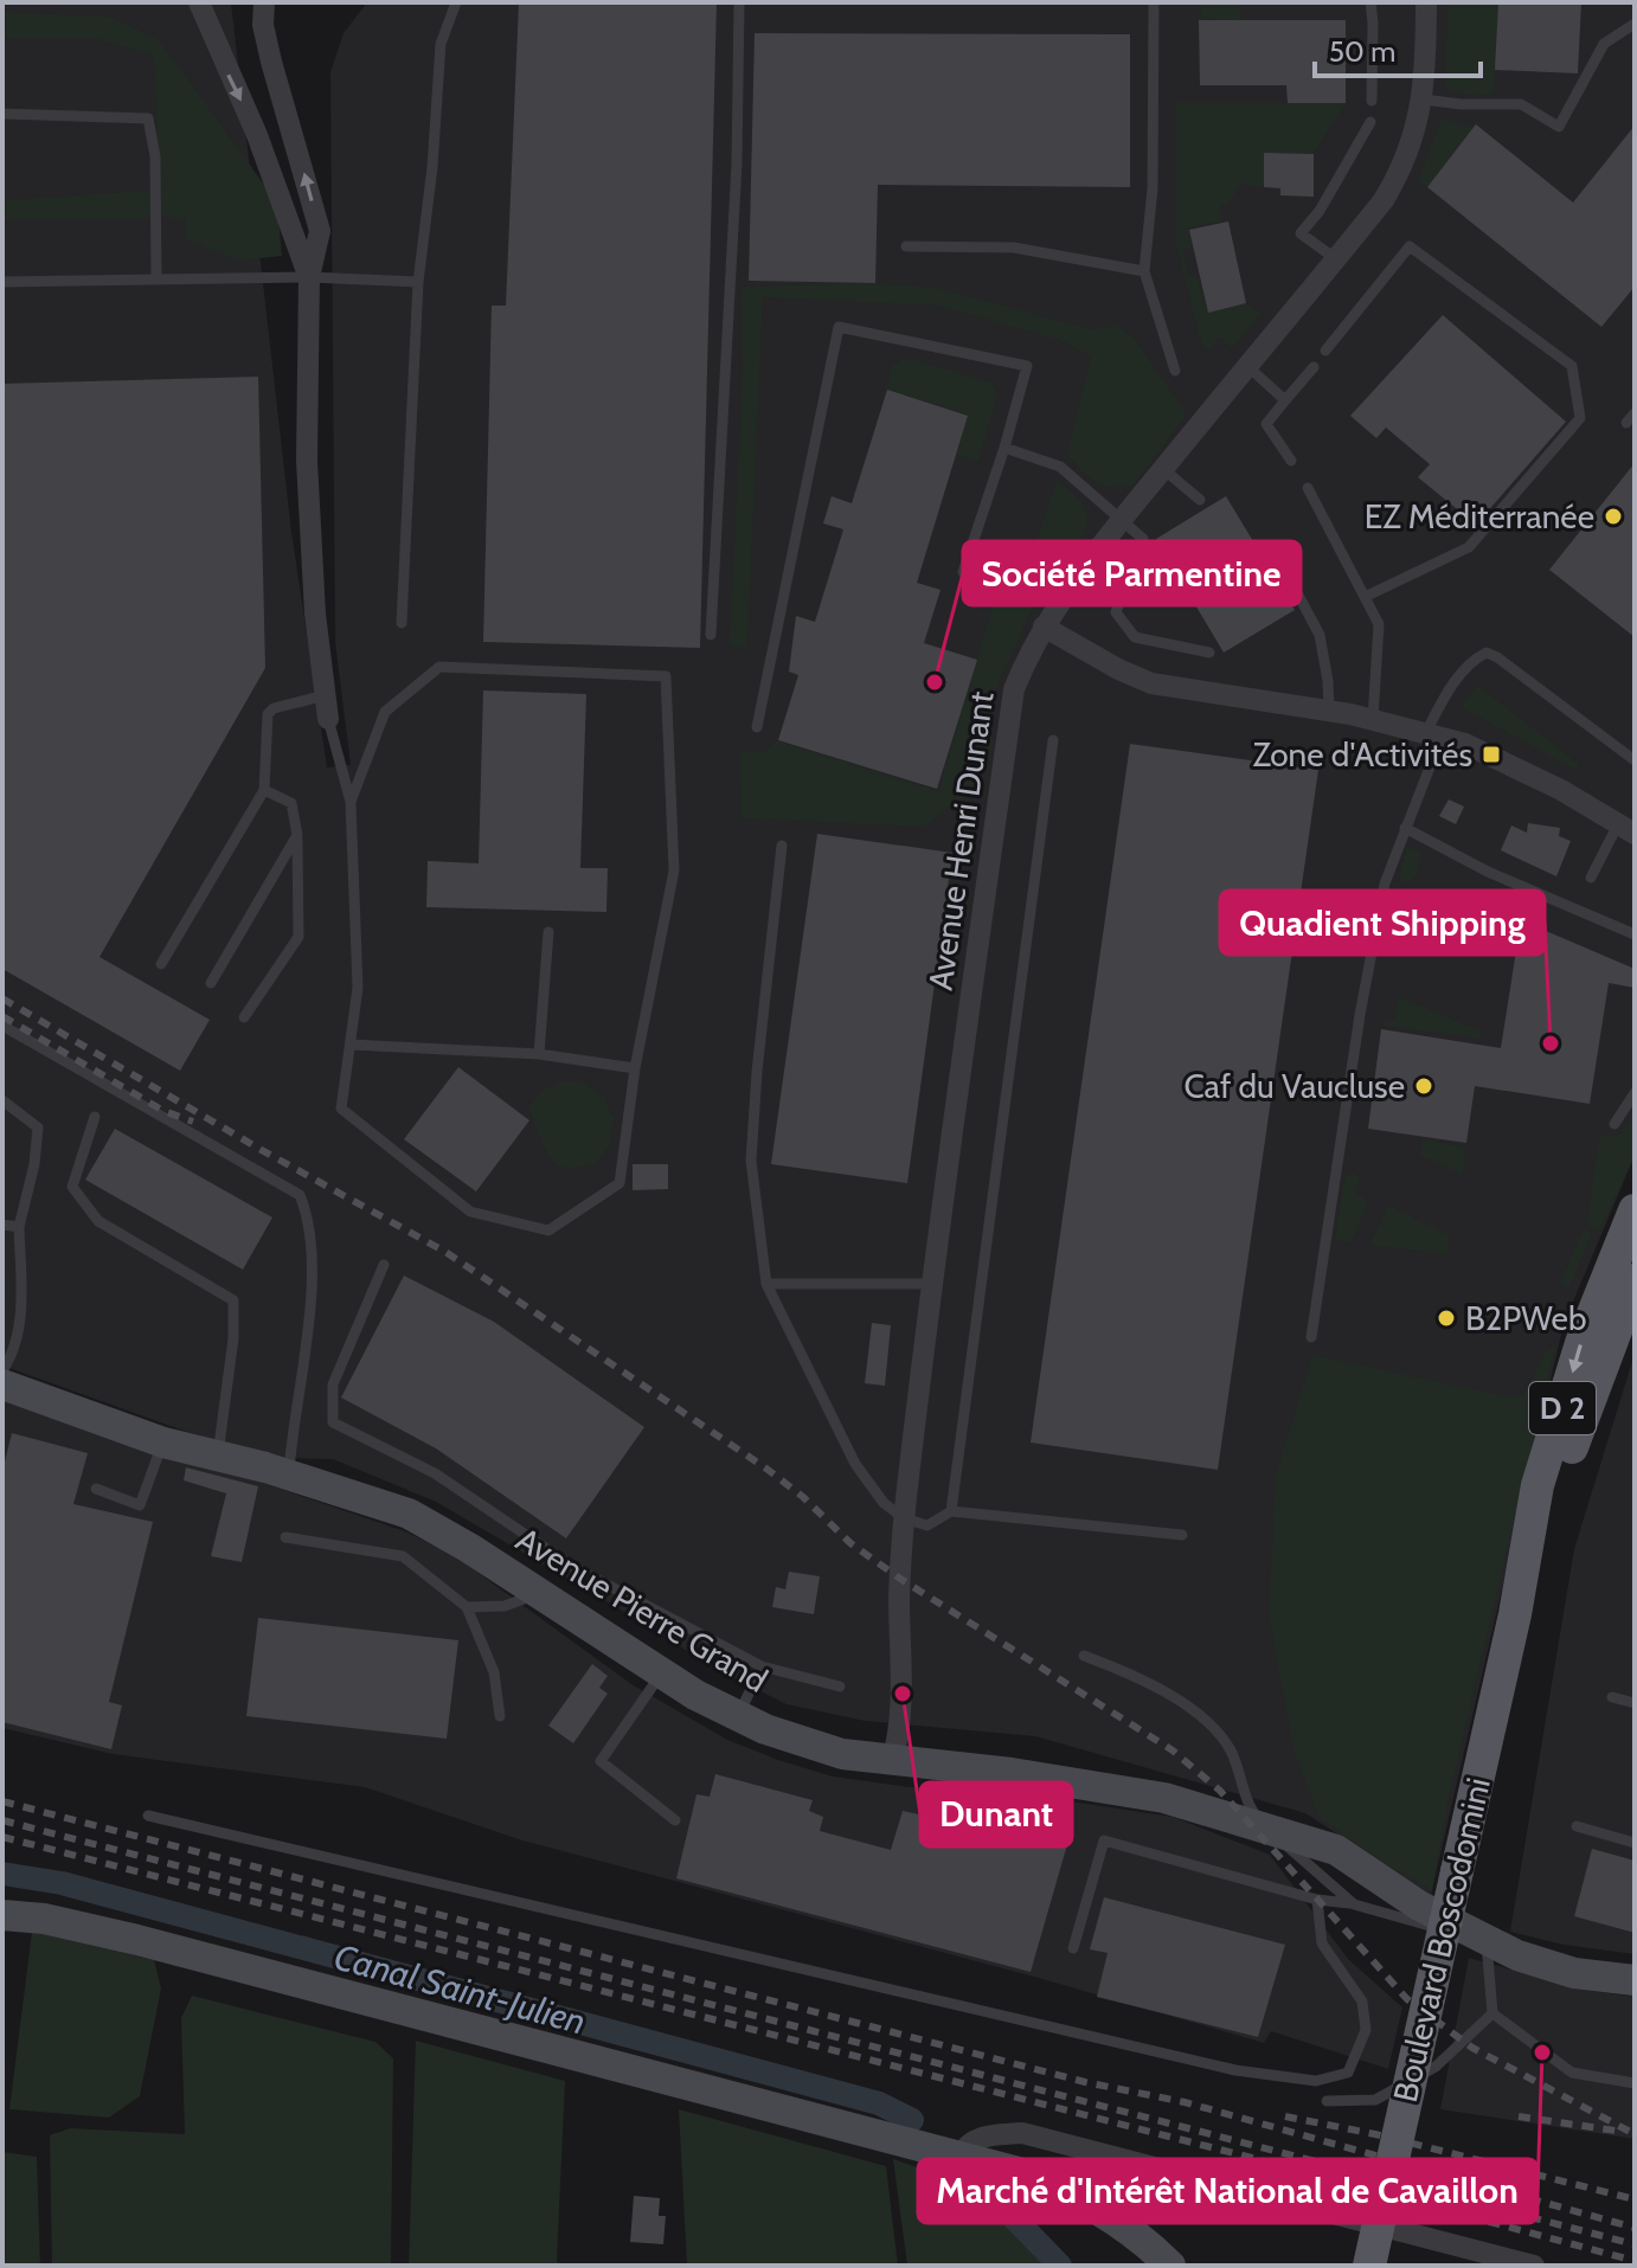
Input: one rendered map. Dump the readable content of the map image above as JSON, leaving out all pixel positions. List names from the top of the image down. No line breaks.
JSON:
{"streets":{"main road":["D 2","Boulevard Boscodomini"],"street":["Avenue Henri Dunant","Avenue Pierre Grand"]},"crossings":[["Avenue Henri Dunant","Avenue Pierre Grand"]],"water":["Canal Saint-Julien"],"places":{"other":["EZ Méditerranée","Société Parmentine","Quadient Shipping","Caf du Vaucluse","B2PWeb","Dunant","Marché d'Intérêt National de Cavaillon"],"transit":["Zone d'Activités"]},"scale_bar":"50 m"}
